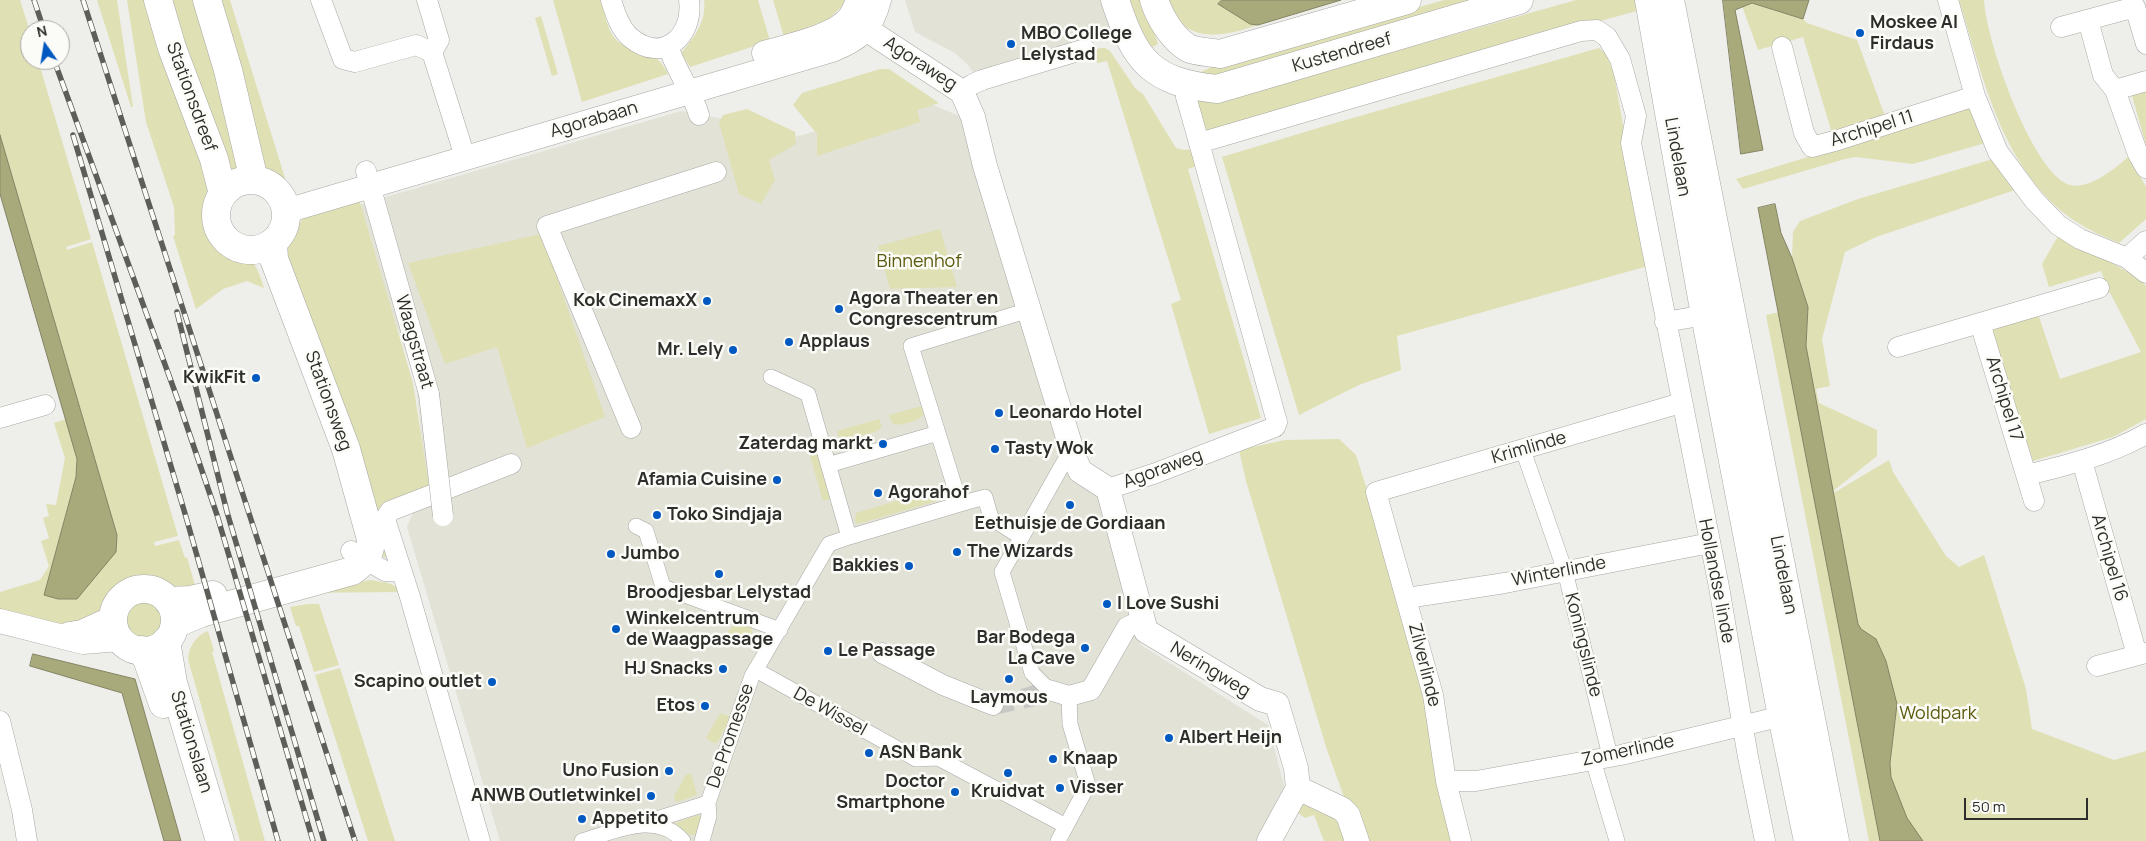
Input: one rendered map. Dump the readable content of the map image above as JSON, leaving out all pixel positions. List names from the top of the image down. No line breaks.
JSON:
{"streets":{"main road":["Kustendreef","Stationsdreef","Lindelaan","Stationsweg","Stationslaan"],"street":["Agoraweg","Agorabaan","Archipel 11","Waagstraat","Archipel 17","Krimlinde","Archipel 16","Winterlinde","Hollandse linde","Koningslinde","Zilverlinde","Neringweg","De Wissel","De Promesse","Zomerlinde"]},"crossings":[["Kustendreef","Agoraweg"],["Agoraweg","Agorabaan"],["Agoraweg","Hollandse linde"],["Agoraweg","Neringweg"],["Stationsdreef","Agorabaan"],["Stationsdreef","Stationsweg"],["Agorabaan","Waagstraat"],["Agorabaan","Stationsweg"],["Lindelaan","Zomerlinde"],["Krimlinde","Hollandse linde"],["Krimlinde","Koningslinde"],["Krimlinde","Zilverlinde"],["Winterlinde","Hollandse linde"],["Winterlinde","Koningslinde"],["Winterlinde","Zilverlinde"],["Hollandse linde","Zomerlinde"],["Koningslinde","Zomerlinde"],["Zilverlinde","Zomerlinde"],["De Wissel","De Promesse"]],"parks":["Binnenhof","Woldpark"],"places":["Moskee Al Firdaus","MBO College Lelystad","Kok CinemaxX","Agora Theater en Congrescentrum","Applaus","Mr. Lely","KwikFit","Leonardo Hotel","Zaterdag markt","Tasty Wok","Afamia Cuisine","Agorahof","Eethuisje de Gordiaan","Toko Sindjaja","The Wizards","Jumbo","Bakkies","Broodjesbar Lelystad","I Love Sushi","Winkelcentrum de Waagpassage","Bar Bodega La Cave","Le Passage","HJ Snacks","Laymous","Scapino outlet","Etos","Albert Heijn","ASN Bank","Knaap","Uno Fusion","Kruidvat","Visser","Doctor Smartphone","ANWB Outletwinkel","Appetito"],"scale_bar":"50 m","north":"top"}
